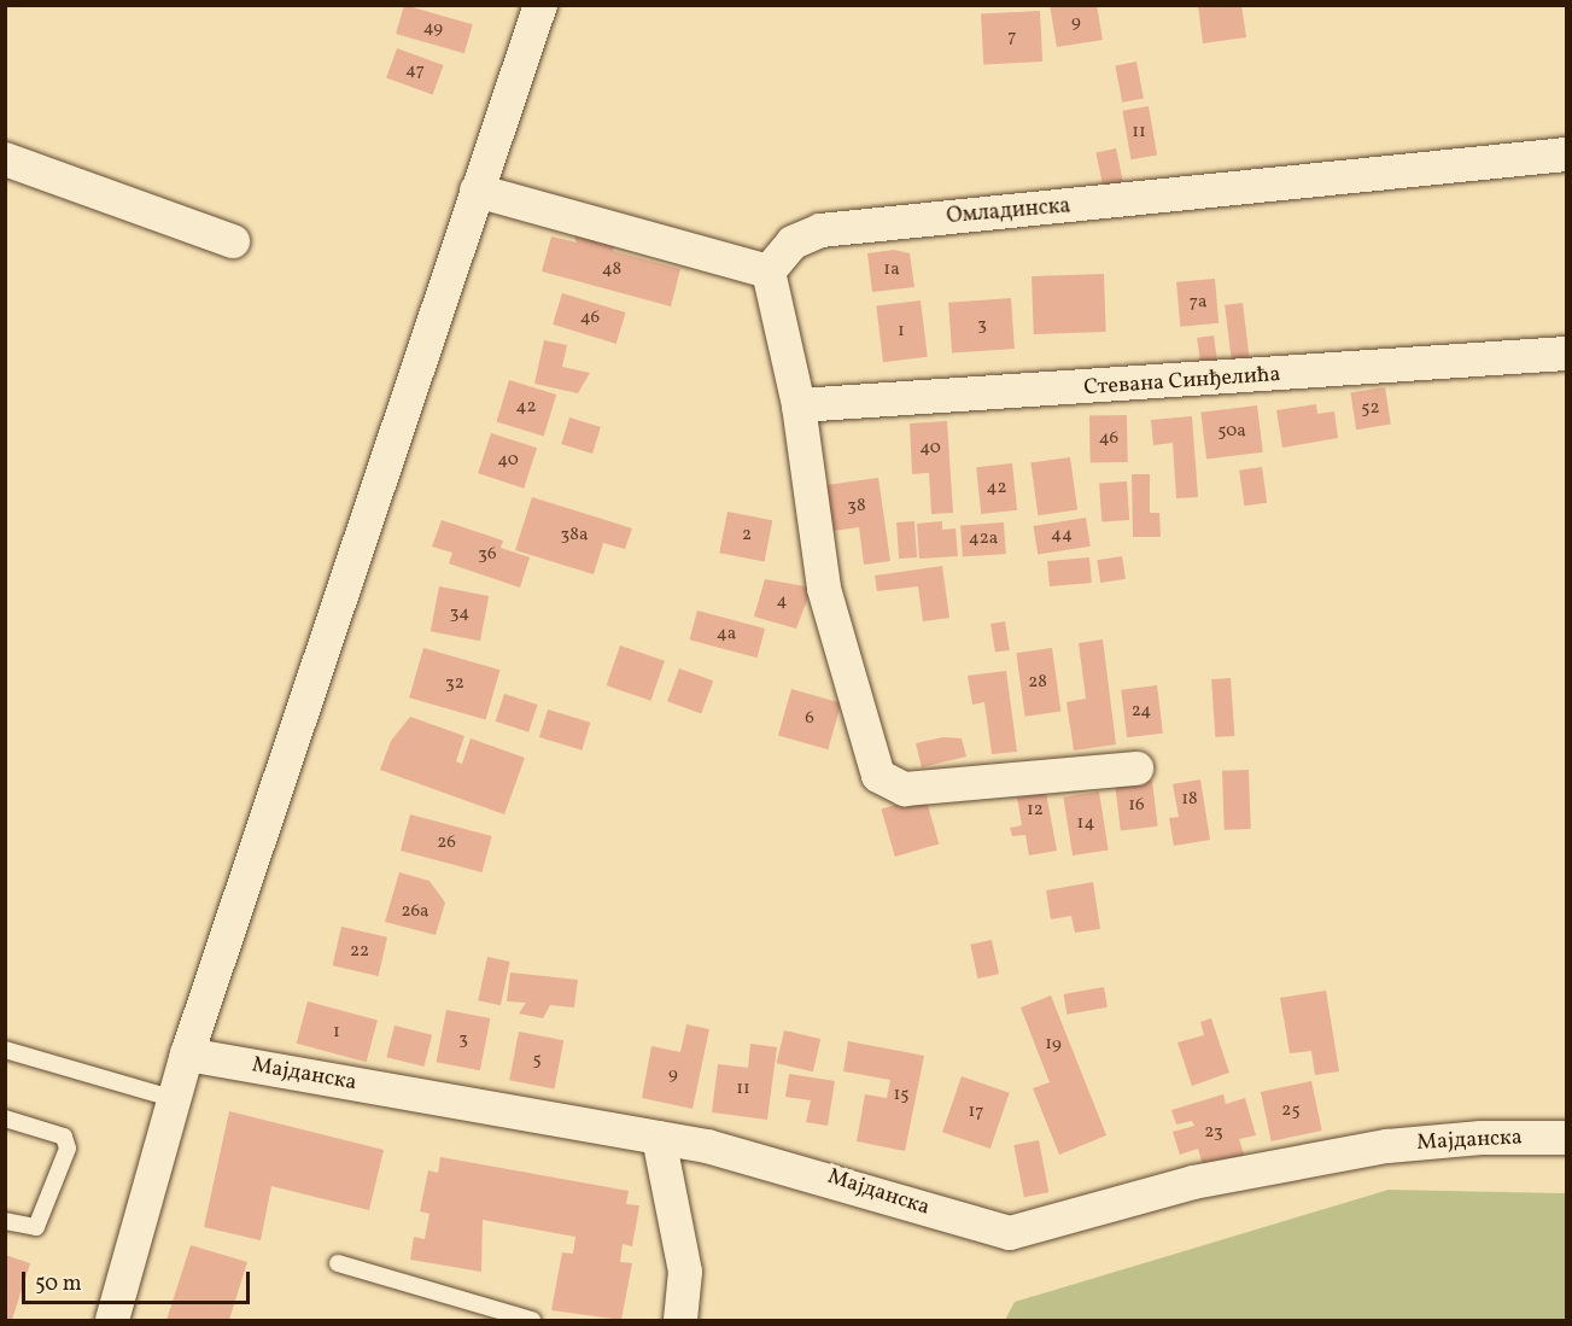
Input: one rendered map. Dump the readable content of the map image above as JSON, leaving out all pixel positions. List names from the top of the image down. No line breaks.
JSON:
{"streets":{"street":["Омладинска","Стевана Синђелића","Мајданска"]},"house_numbers":["9","49","7","47","11","48","1a","7a","46","3","1","42","52","50a","46","40","40","42","38","38a","2","44","42a","36","4","34","4a","28","32","24","6","18","16","12","14","26","26a","22","1","3","19","5","9","11","15","25","17","23"],"scale_bar":"50 m"}
